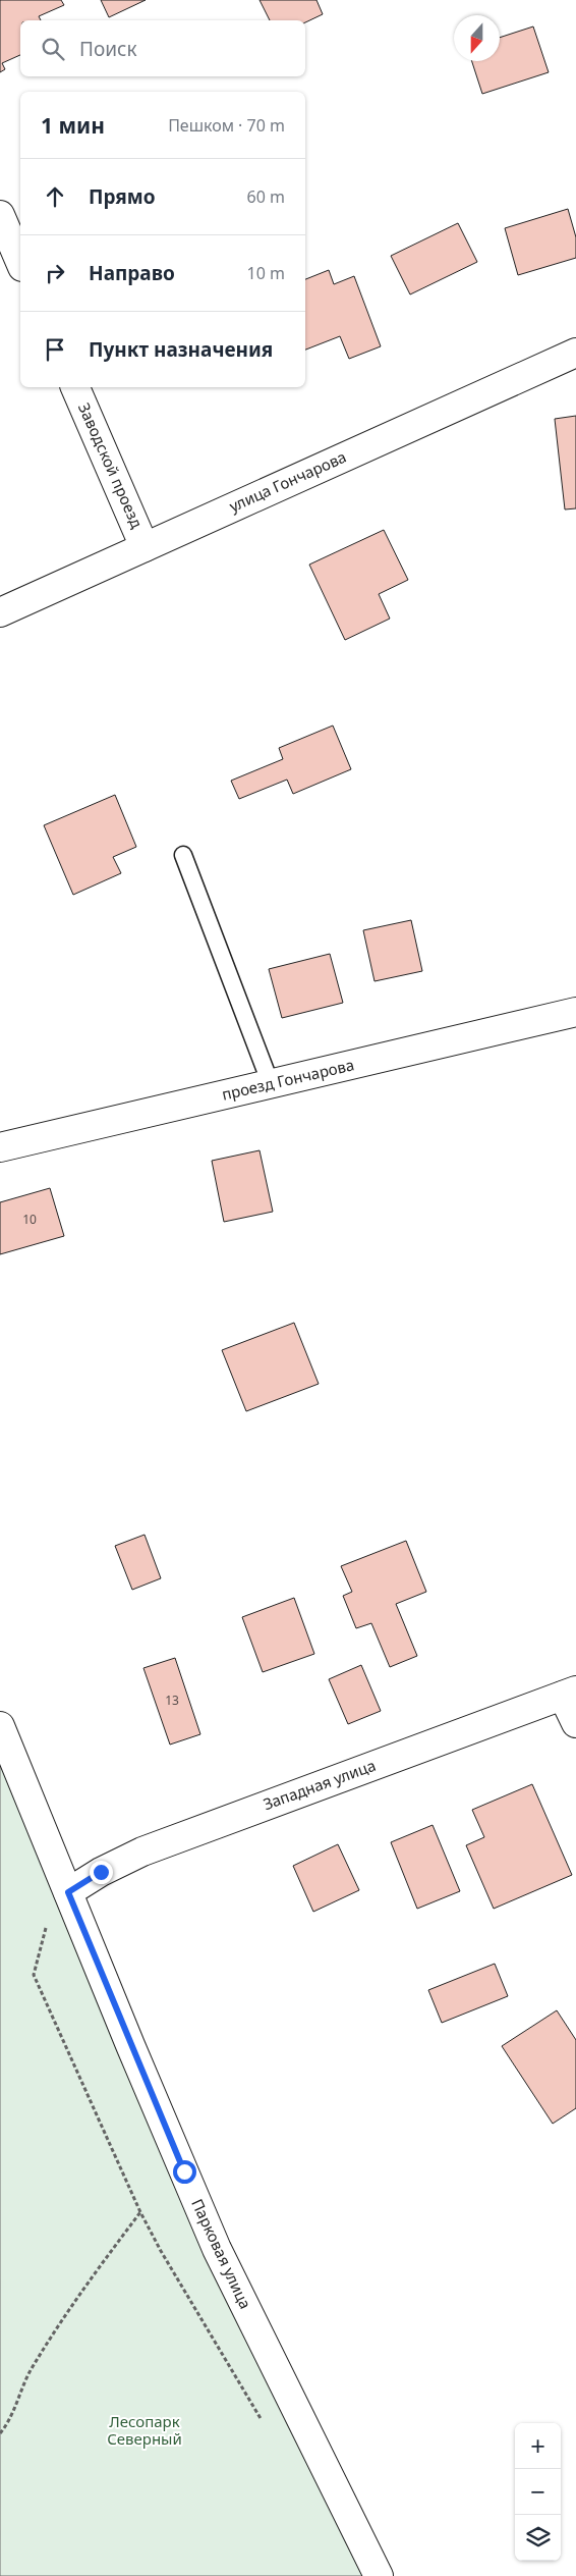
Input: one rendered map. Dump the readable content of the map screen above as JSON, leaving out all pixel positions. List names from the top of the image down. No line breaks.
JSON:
{"streets":{"street":["Заводской проезд","улица Гончарова","проезд Гончарова","Западная улица","Парковая улица"]},"crossings":[["Заводской проезд","улица Гончарова"],["Западная улица","Парковая улица"]],"parks":["Лесопарк Северный"],"house_numbers":["10","13"],"north":"bottom","page":{"search":"Поиск","heading":["1 мин","Пешком · 70 m"],"list":[["Прямо","60 m"],["Направо","10 m"],"Пункт назначения"],"map_buttons":["+","−"]}}
